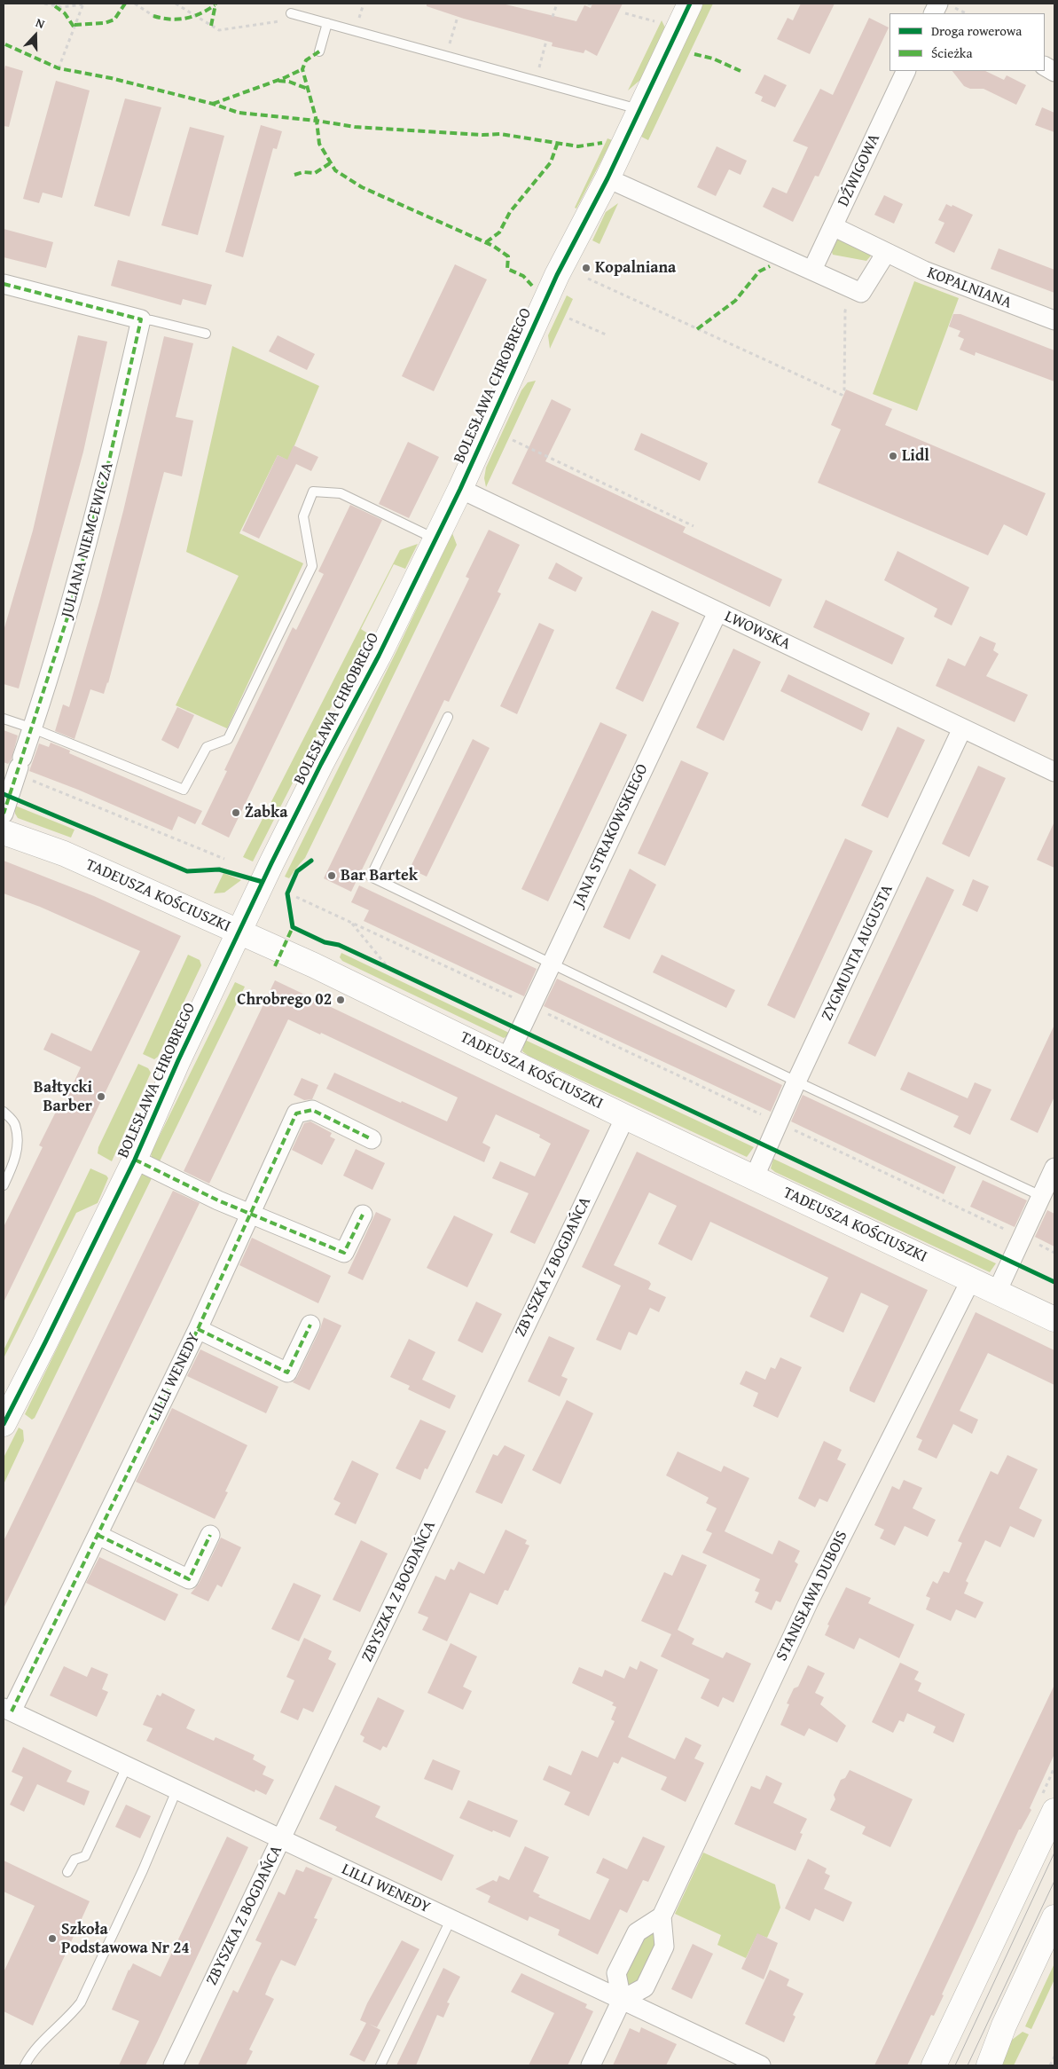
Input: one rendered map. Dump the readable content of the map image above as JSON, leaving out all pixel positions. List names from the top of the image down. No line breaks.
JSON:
{"streets":{"street":["DŹWIGOWA","KOPALNIANA","BOLESŁAWA CHROBREGO","JULIANA NIEMCEWICZA","LWOWSKA","JANA STRAKOWSKIEGO","TADEUSZA KOŚCIUSZKI","ZYGMUNTA AUGUSTA","ZBYSZKA Z BOGDAŃCA","LILLI WENEDY","STANISŁAWA DUBOIS"]},"crossings":[["DŹWIGOWA","KOPALNIANA"],["BOLESŁAWA CHROBREGO","LWOWSKA"],["BOLESŁAWA CHROBREGO","TADEUSZA KOŚCIUSZKI"],["LWOWSKA","JANA STRAKOWSKIEGO"],["LWOWSKA","ZYGMUNTA AUGUSTA"],["JANA STRAKOWSKIEGO","TADEUSZA KOŚCIUSZKI"],["TADEUSZA KOŚCIUSZKI","ZYGMUNTA AUGUSTA"],["TADEUSZA KOŚCIUSZKI","ZBYSZKA Z BOGDAŃCA"],["TADEUSZA KOŚCIUSZKI","STANISŁAWA DUBOIS"],["ZBYSZKA Z BOGDAŃCA","LILLI WENEDY"]],"places":["Kopalniana","Lidl","Żabka","Bar Bartek","Chrobrego 02","Bałtycki Barber","Szkoła Podstawowa Nr 24"],"legend":["Droga rowerowa","Ścieżka"],"north":"top"}
